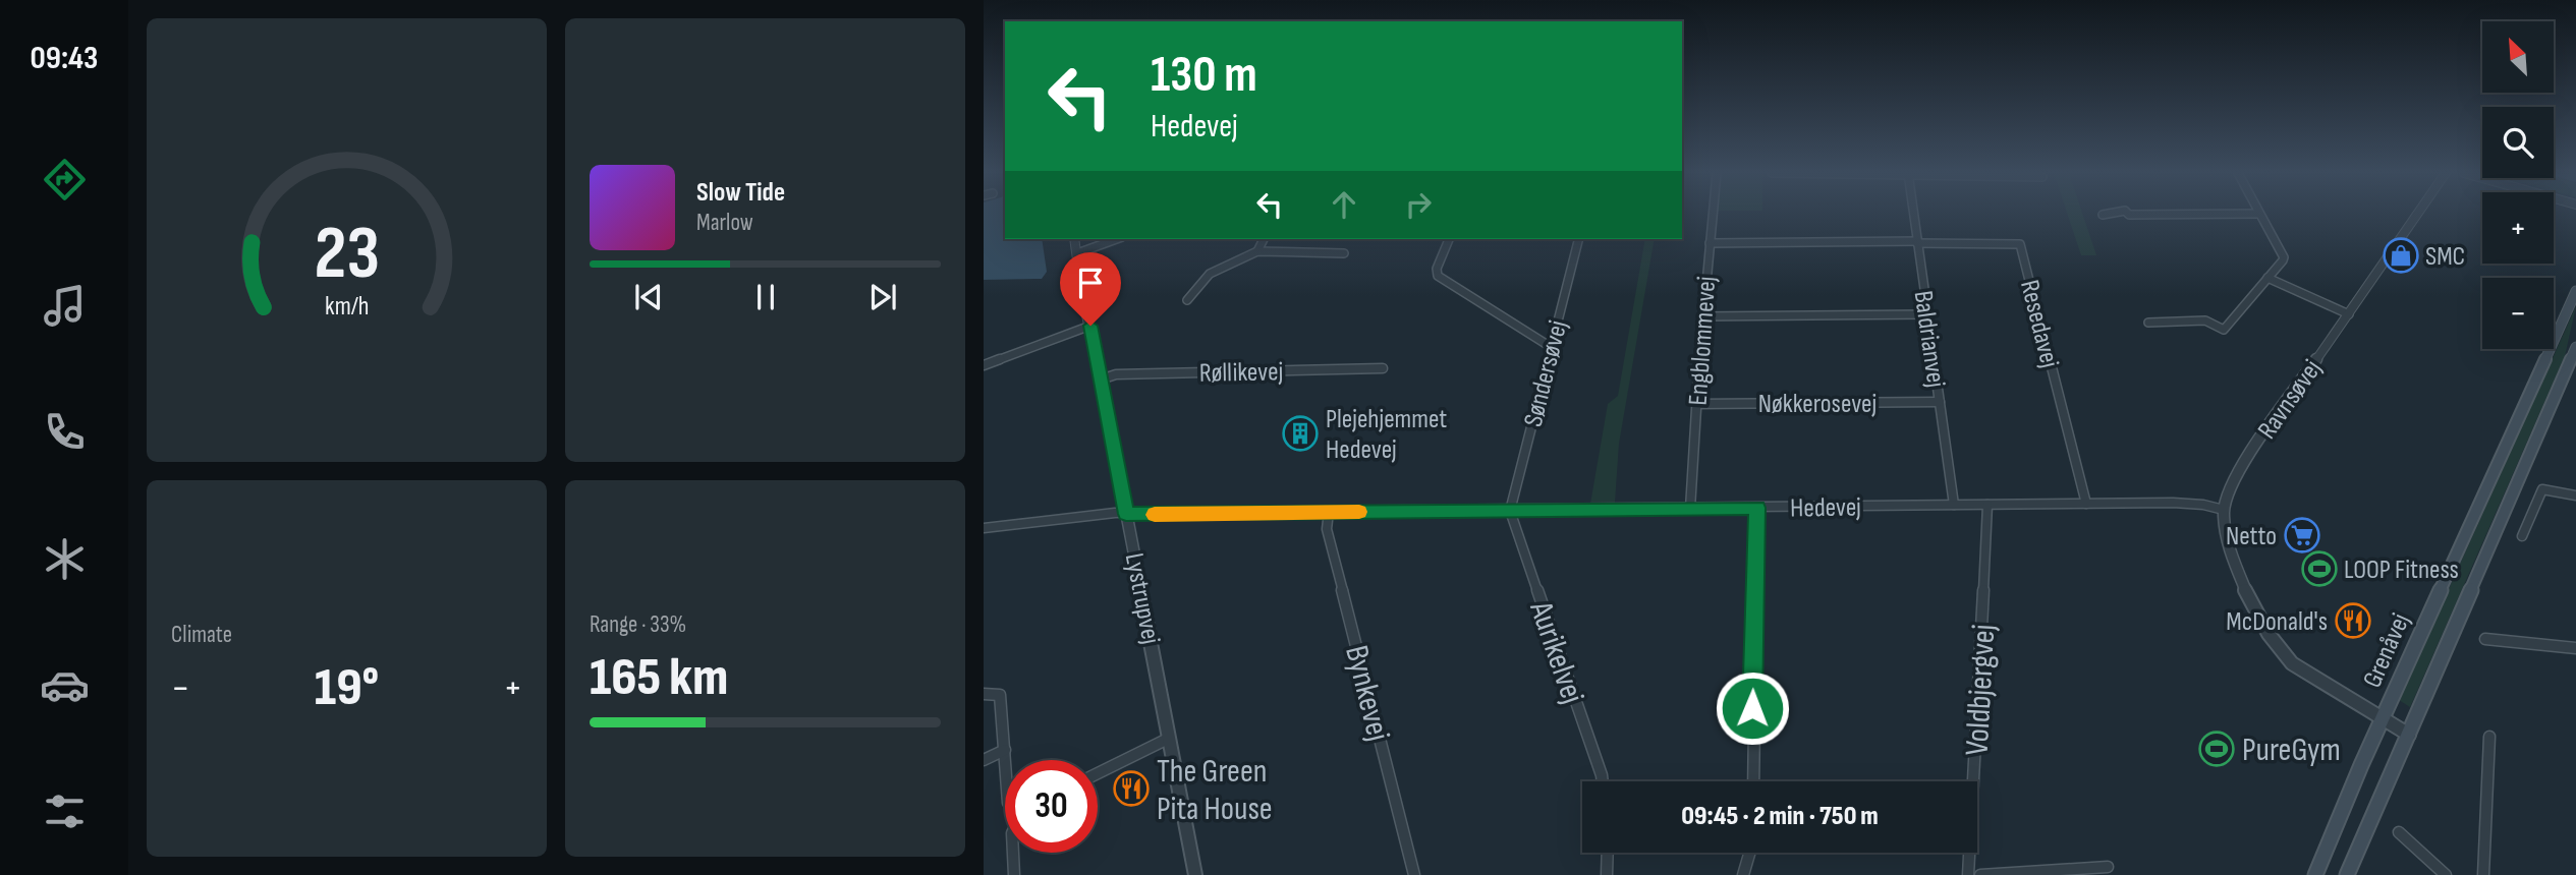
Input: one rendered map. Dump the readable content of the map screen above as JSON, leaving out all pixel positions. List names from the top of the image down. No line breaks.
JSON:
{"streets":{"main road":["Grenåvej"],"street":["Resedavej","Baldrianvej","Engblommevej","Røllikevej","Søndersøvej","Ravnsøvej","Nøkkerosevej","Hedevej","Lystrupvej","Aurikelvej","Voldbjergvej","Bynkevej"]},"crossings":[["Resedavej","Baldrianvej"],["Resedavej","Hedevej"],["Baldrianvej","Nøkkerosevej"],["Baldrianvej","Hedevej"],["Engblommevej","Nøkkerosevej"],["Engblommevej","Hedevej"],["Røllikevej","Lystrupvej"],["Søndersøvej","Hedevej"],["Søndersøvej","Aurikelvej"],["Ravnsøvej","Hedevej"],["Ravnsøvej","Grenåvej"],["Hedevej","Lystrupvej"],["Hedevej","Aurikelvej"],["Hedevej","Voldbjergvej"],["Hedevej","Bynkevej"]],"places":{"shop":["SMC"],"building":["Plejehjemmet Hedevej"],"supermarket":["Netto"],"sports":["LOOP Fitness","PureGym"],"restaurant":["McDonald's","The Green Pita House"]},"north":"top left","page":{"tabs":"09:43","map_buttons":["+","−"],"turn":["130 m","Hedevej"],"song":["Slow Tide","Marlow"],"tile":["Climate",["Range · 33%","165 km"]],"heat":["−","19°","+"],"limit":"30","trip":"09:45 · 2 min · 750 m","gauge":["23","km/h"]}}
